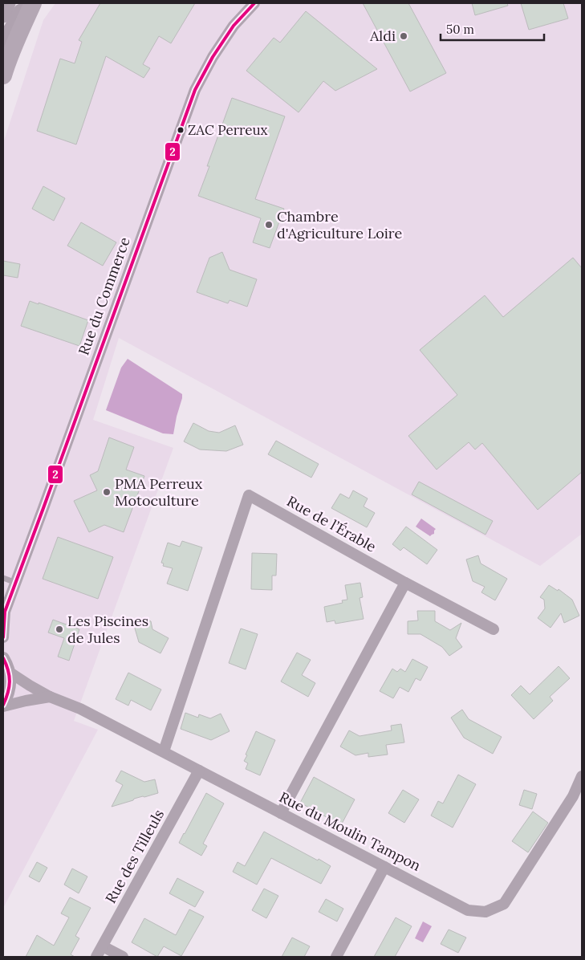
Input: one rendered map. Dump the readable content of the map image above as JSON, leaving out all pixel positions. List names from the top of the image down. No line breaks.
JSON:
{"streets":{"street":["Rue du Commerce","Rue de l’Érable","Rue du Moulin Tampon","Rue des Tilleuls"]},"crossings":[["Rue de l’Érable","Rue du Moulin Tampon"],["Rue du Moulin Tampon","Rue des Tilleuls"]],"places":["Aldi","ZAC Perreux","Chambre d'Agriculture Loire","PMA Perreux Motoculture","Les Piscines de Jules"],"lines":["transit line 2"],"scale_bar":"50 m"}
